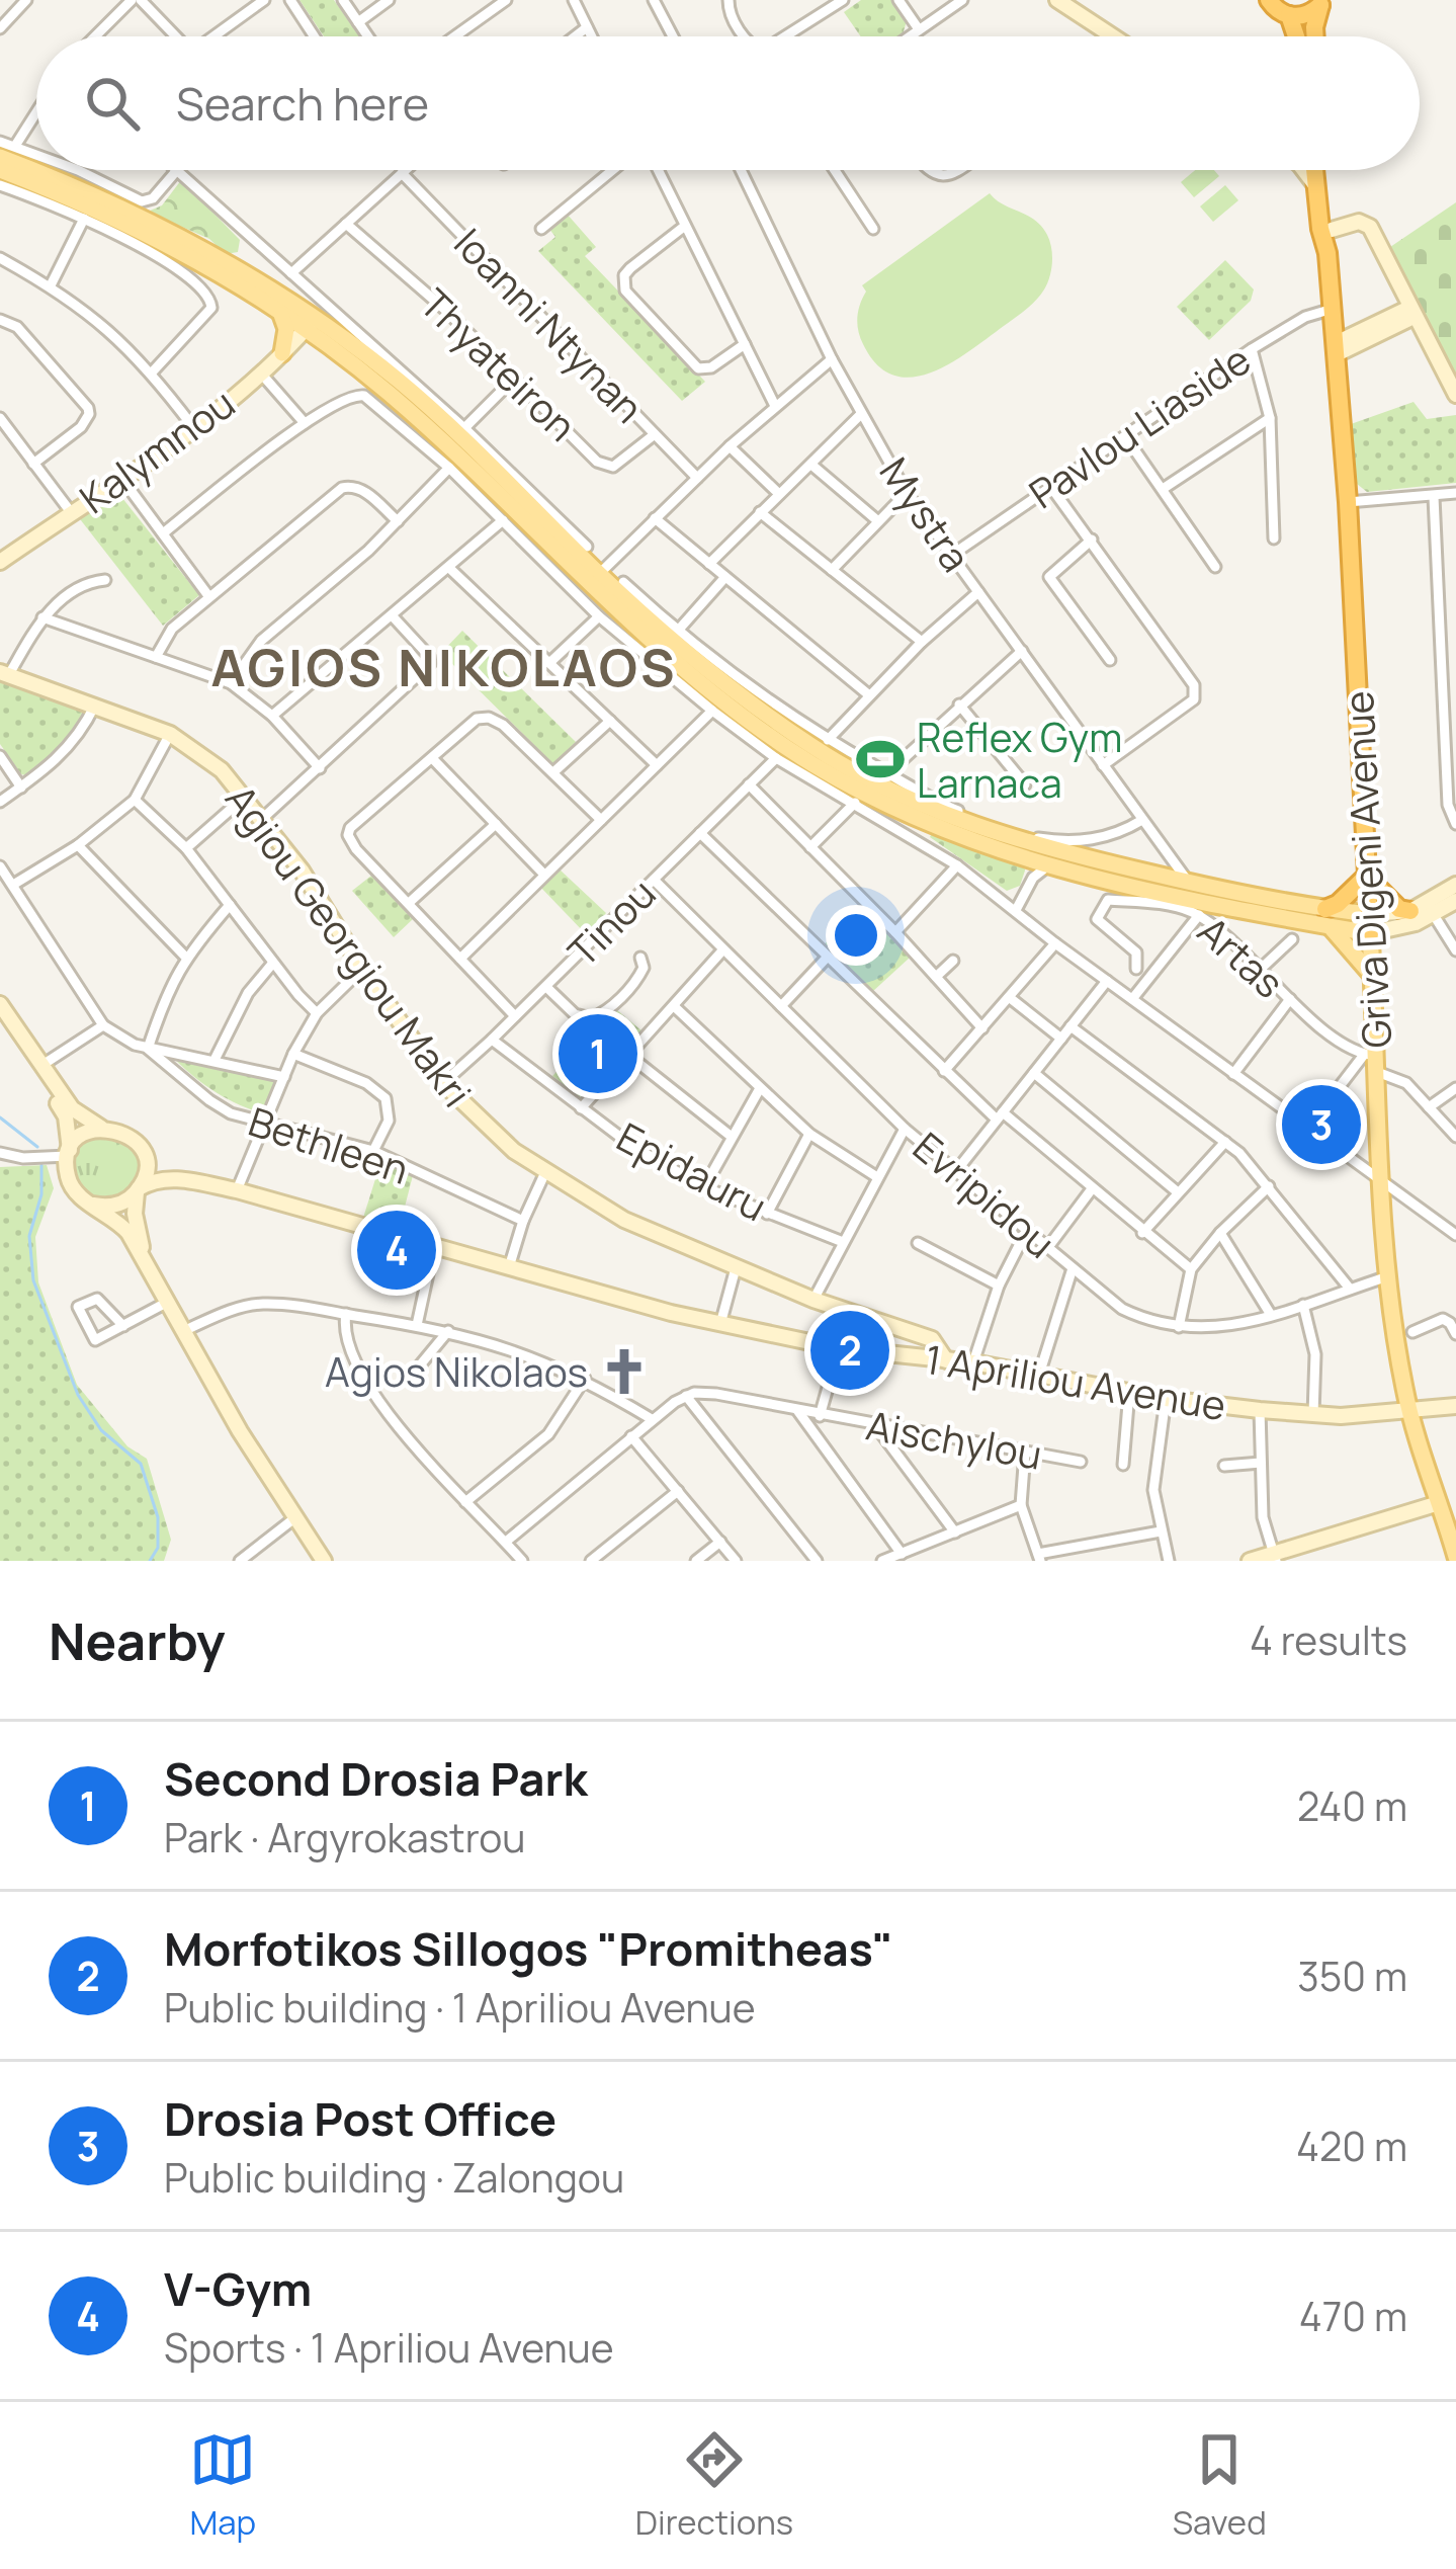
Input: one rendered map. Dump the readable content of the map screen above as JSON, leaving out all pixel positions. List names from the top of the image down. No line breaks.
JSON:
{"streets":{"highway":["Griva Digeni Avenue"],"main road":["Kalymnou","Agiou Georgiou Makri","1 Apriliou Avenue"],"street":["Ioanni Ntynan","Thyateiron","Pavlou Liaside","Mystra","Tinou","Artas","Bethleen","Epidauru","Evripidou","Aischylou"]},"crossings":[["Ioanni Ntynan","Thyateiron"],["Pavlou Liaside","Mystra"],["Pavlou Liaside","Griva Digeni Avenue"],["Griva Digeni Avenue","Artas"],["Griva Digeni Avenue","Evripidou"],["Griva Digeni Avenue","1 Apriliou Avenue"],["Tinou","Agiou Georgiou Makri"],["Tinou","Epidauru"],["Tinou","Evripidou"],["Agiou Georgiou Makri","1 Apriliou Avenue"]],"districts":["AGIOS NIKOLAOS"],"places":{"sports":["Reflex Gym Larnaca"],"church":["Agios Nikolaos"]},"page":{"search":"Search here","pins":["1","3","4","2"],"heading":["Nearby","4 results"],"list":[{"mark":"1","name":"Second Drosia Park","note":"Park · Argyrokastrou","value":"240 m"},{"mark":"2","name":"Morfotikos Sillogos \"Promitheas\"","note":"Public building · 1 Apriliou Avenue","value":"350 m"},{"mark":"3","name":"Drosia Post Office","note":"Public building · Zalongou","value":"420 m"},{"mark":"4","name":"V-Gym","note":"Sports · 1 Apriliou Avenue","value":"470 m"}],"nav":["Map","Directions","Saved"]}}
